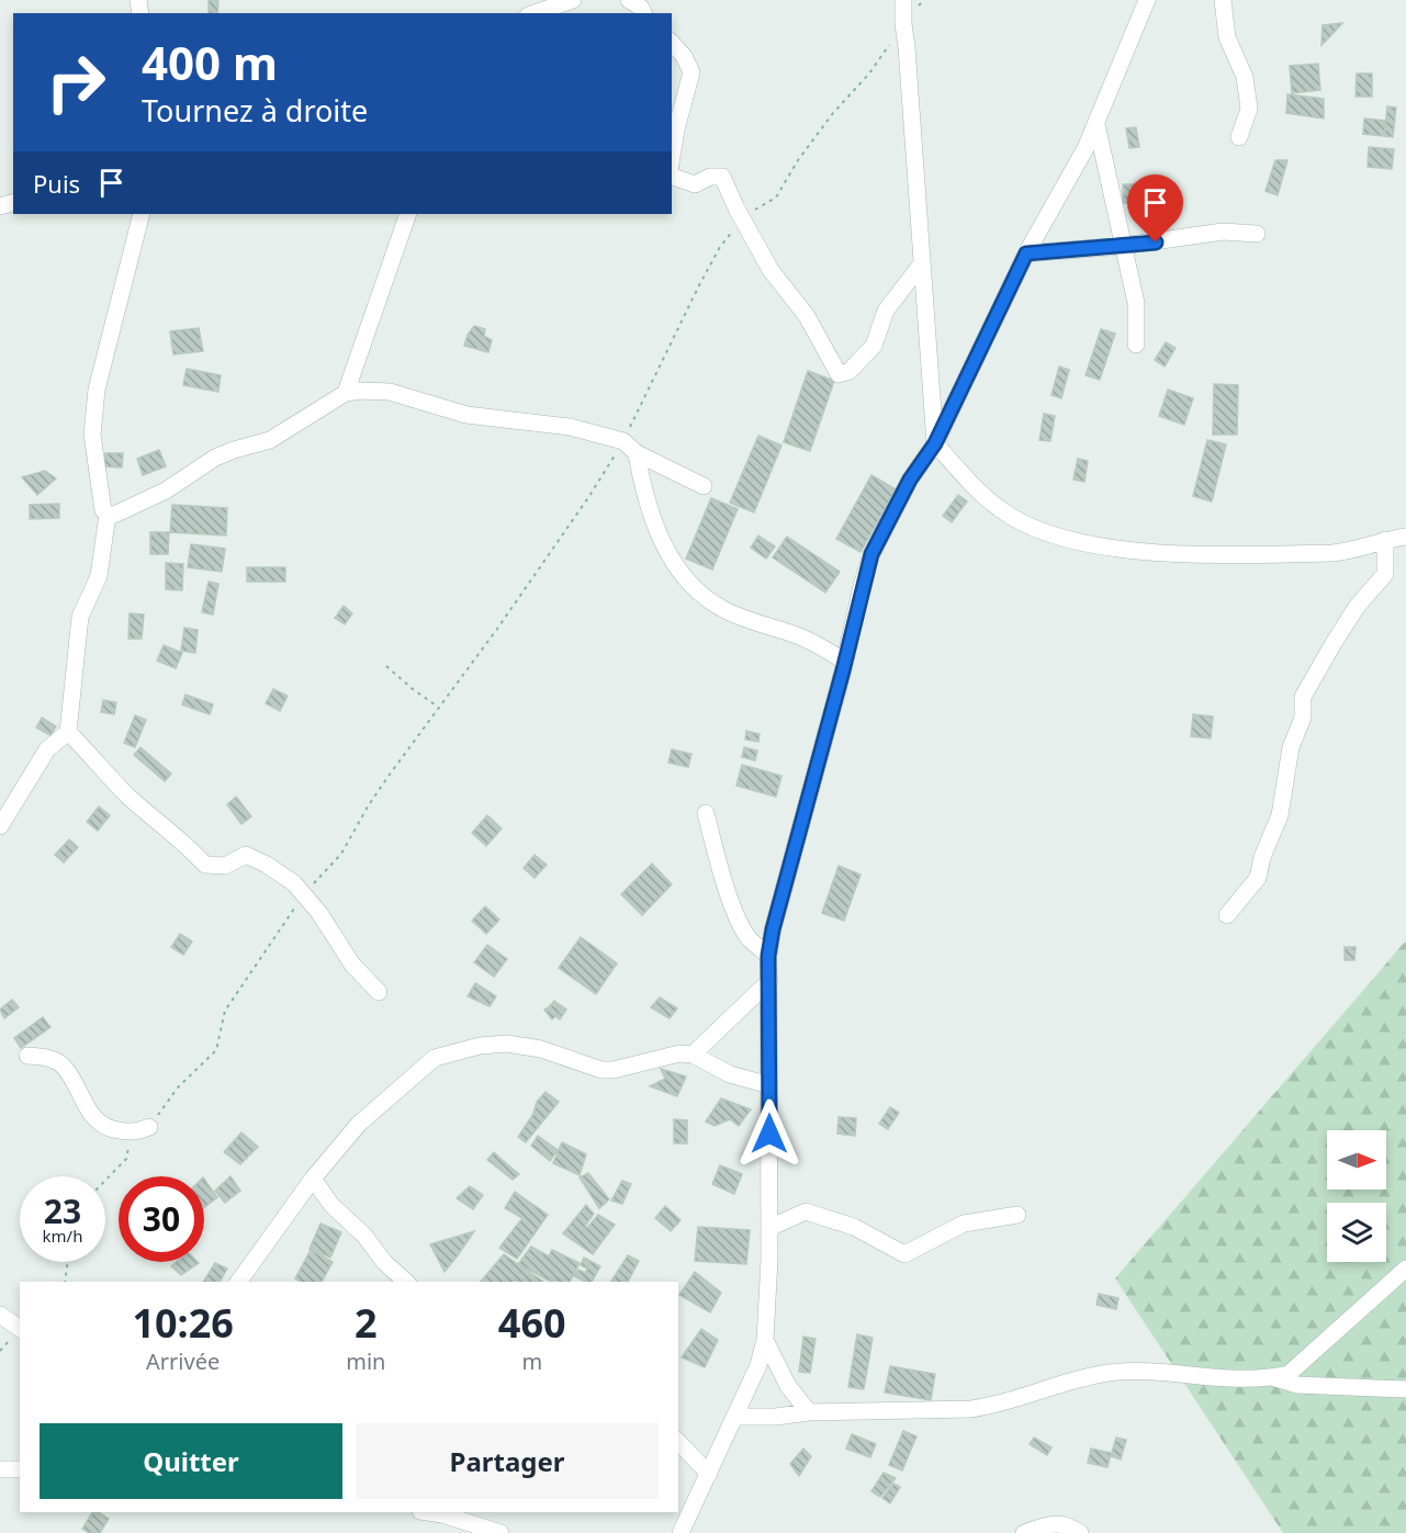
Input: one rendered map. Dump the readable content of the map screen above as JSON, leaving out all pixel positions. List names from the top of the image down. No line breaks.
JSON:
{"north":"right","page":{"turn":["400 m","Tournez à droite"],"then":"Puis","speed":"23 km/h","limit":"30","eta":["10:26","Arrivée","2","min","460","m"],"buttons":["Quitter","Partager"]}}
